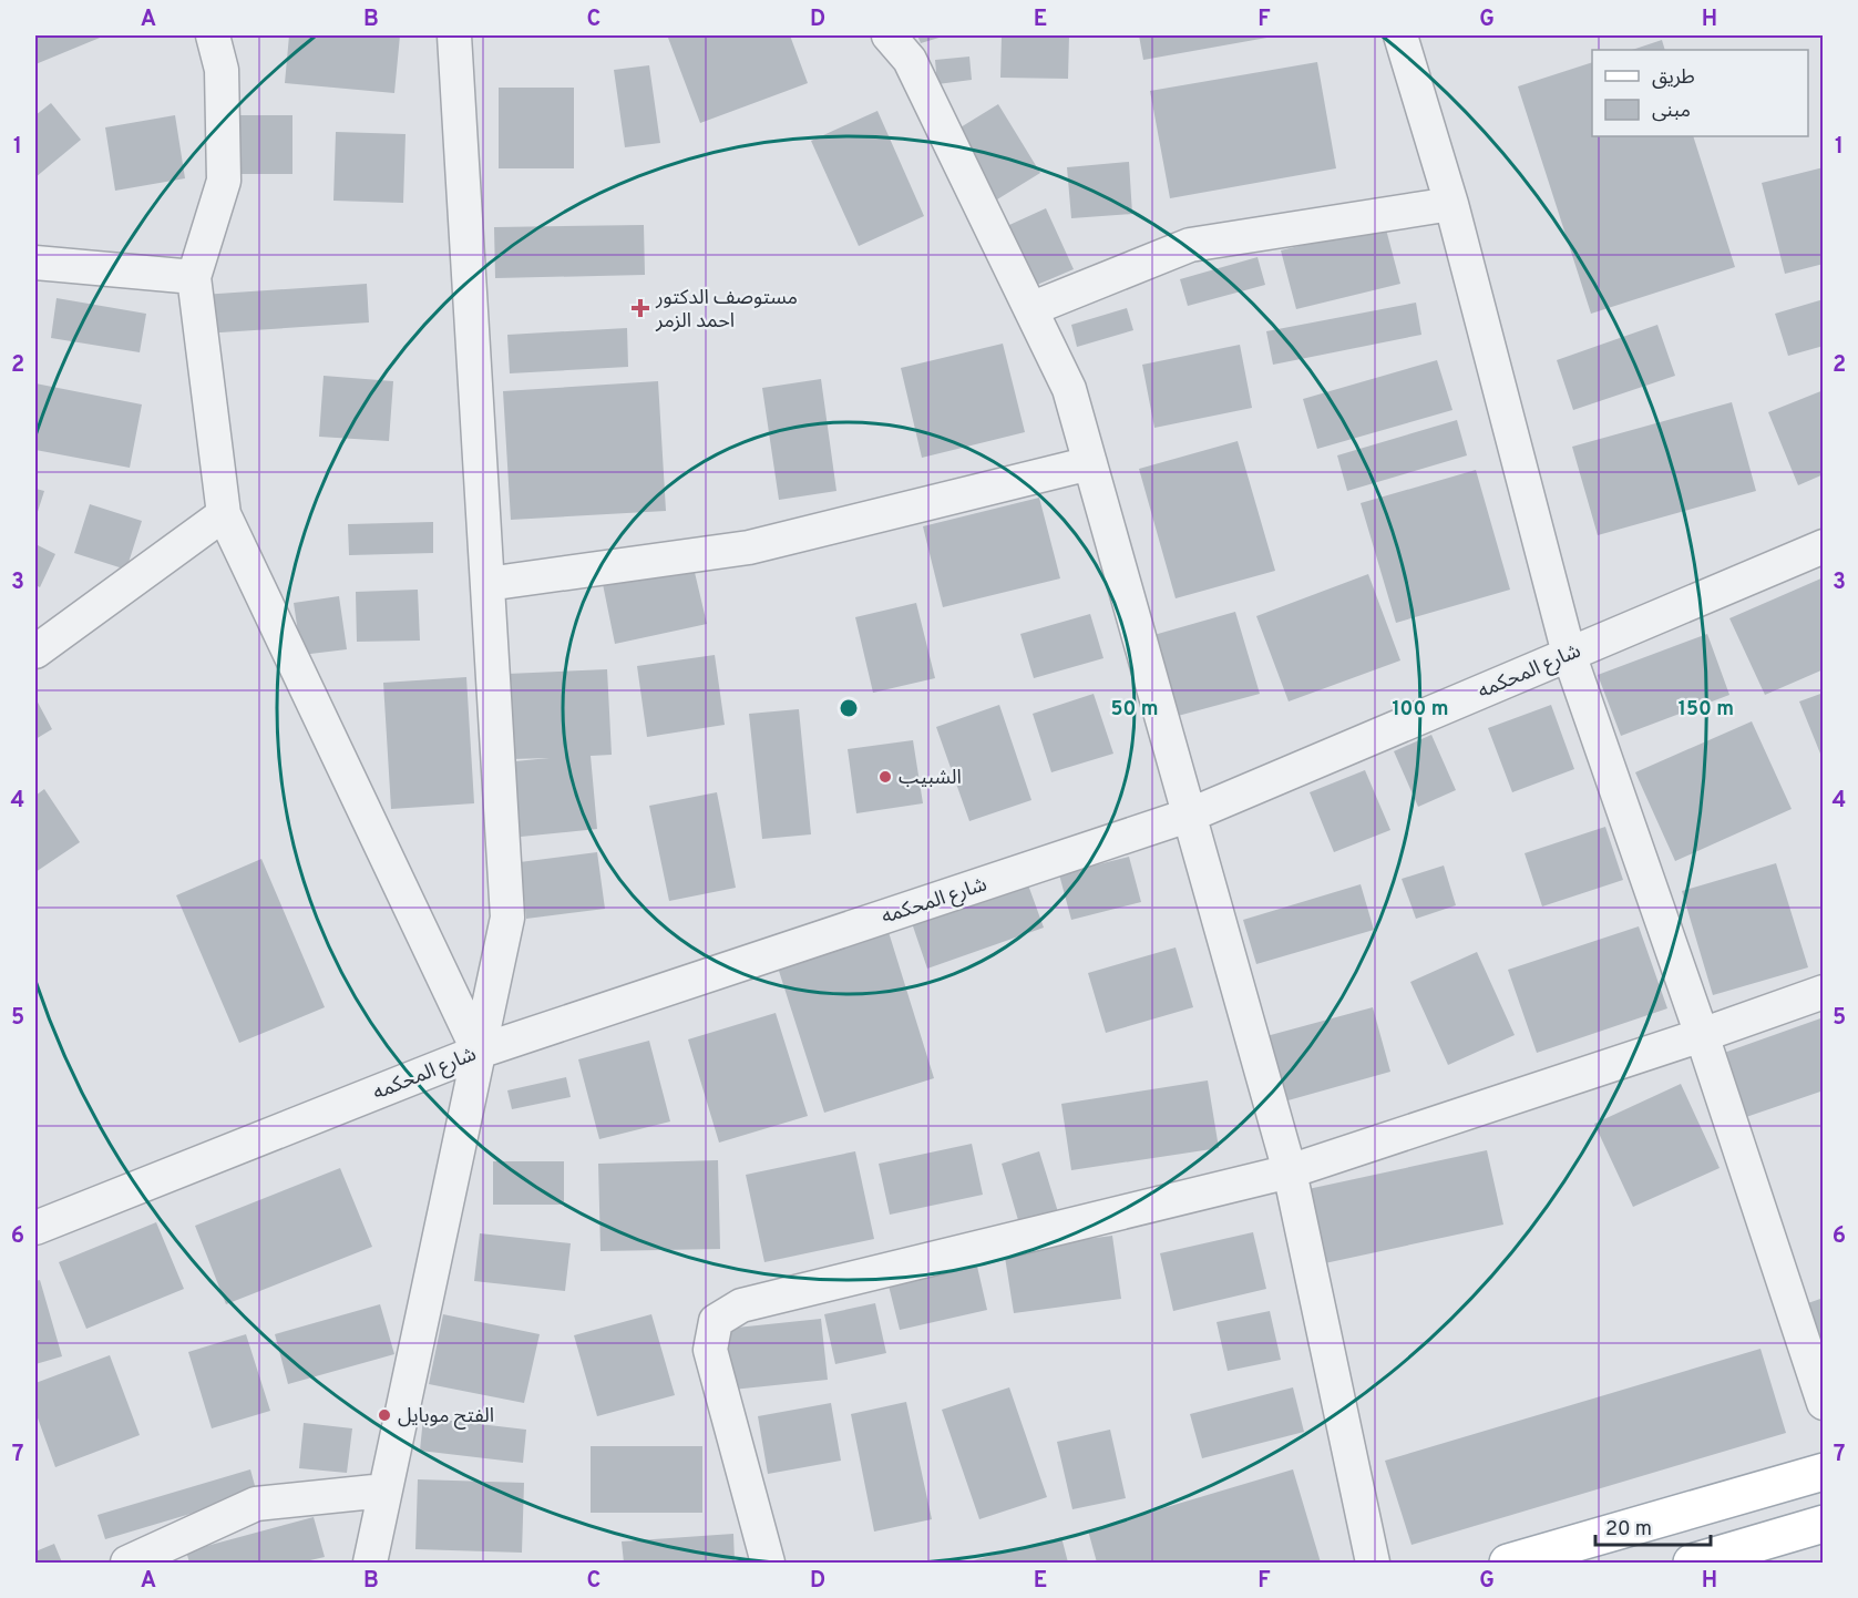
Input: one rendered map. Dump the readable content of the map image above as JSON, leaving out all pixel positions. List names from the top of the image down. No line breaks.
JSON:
{"streets":{"street":["شارع المحكمه"]},"places":{"health":["مستوصف الدكتور احمد الزمر"],"other":["الشبيب","الفتح موبايل"]},"legend":["طريق","مبنى"],"scale_bar":"20 m","grid":{"columns":["A","B","C","D","E","F","G","H"],"rows":["1","2","3","4","5","6","7"]},"rings":["50 m","100 m","150 m"]}
